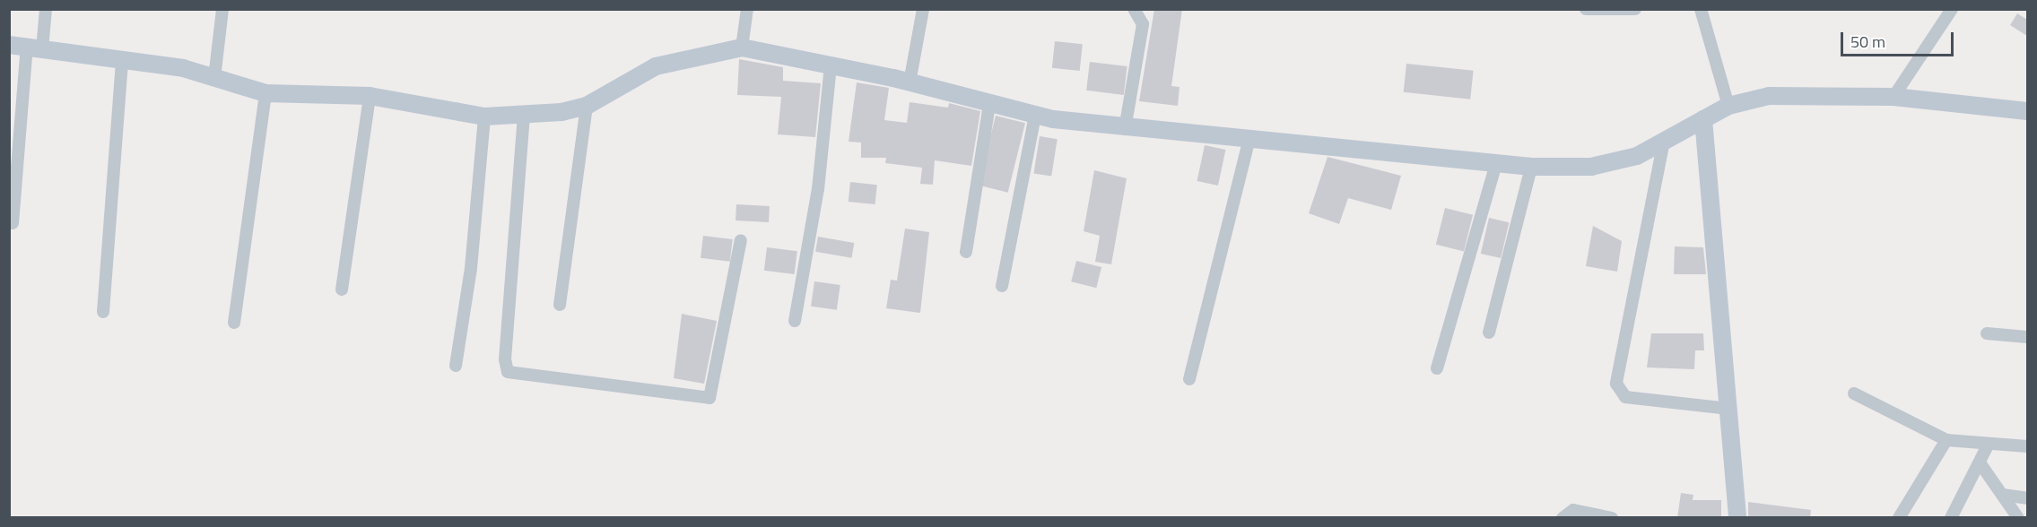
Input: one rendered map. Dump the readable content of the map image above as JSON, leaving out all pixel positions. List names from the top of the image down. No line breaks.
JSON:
{"scale_bar":"50 m"}
